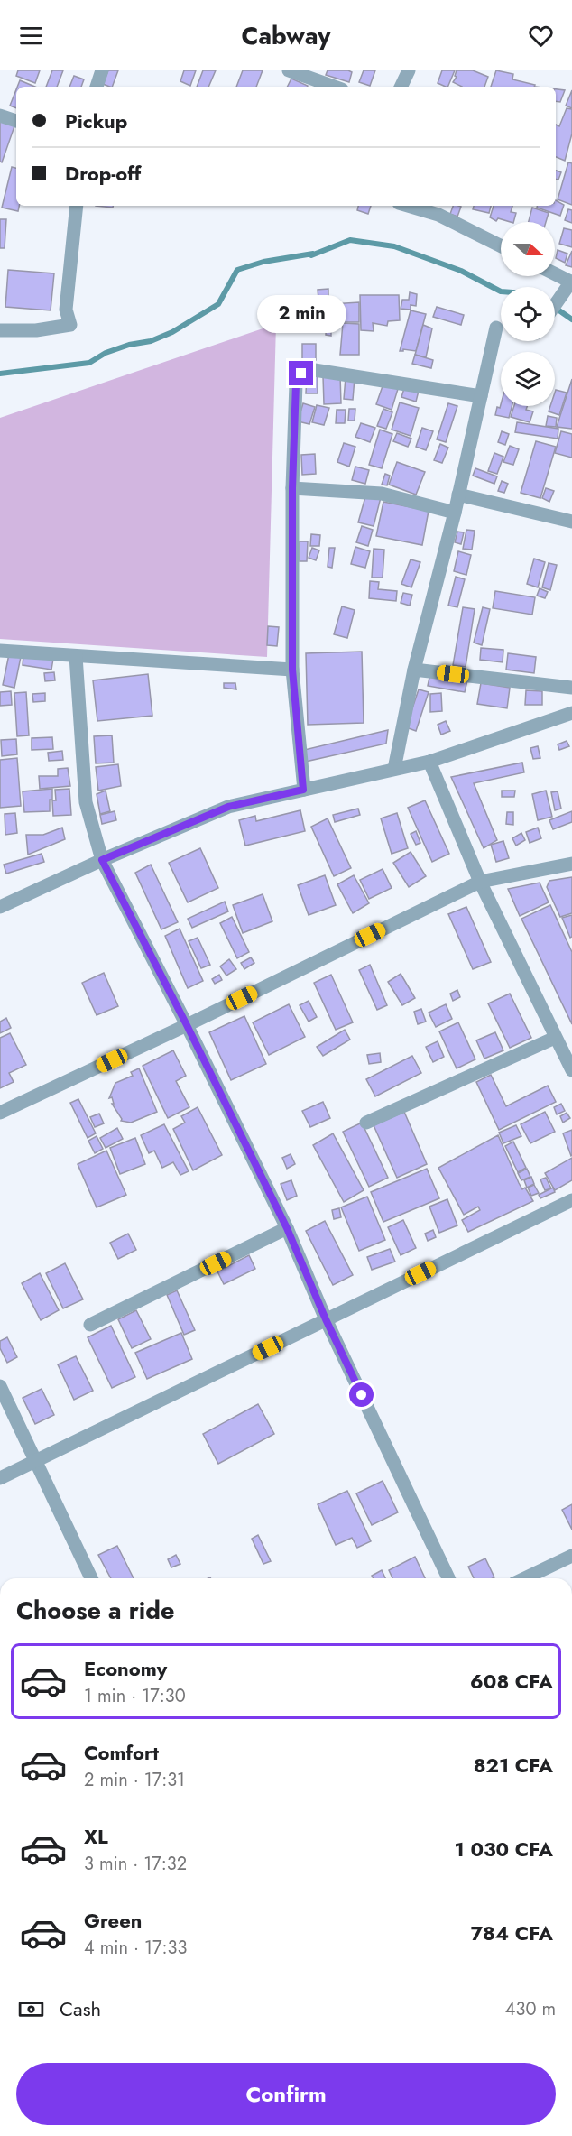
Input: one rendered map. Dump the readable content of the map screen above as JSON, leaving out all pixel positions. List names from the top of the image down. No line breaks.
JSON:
{"north":"right","page":{"header":"Cabway","banner":["Pickup","Drop-off"],"bubble":"2 min","heading":"Choose a ride","list":[{"name":"Economy","note":"1 min · 17:30","value":"608 CFA"},{"name":"Comfort","note":"2 min · 17:31","value":"821 CFA"},{"name":"XL","note":"3 min · 17:32","value":"1 030 CFA"},{"name":"Green","note":"4 min · 17:33","value":"784 CFA"}],"pay":["Cash","430 m"],"buttons":"Confirm"}}
